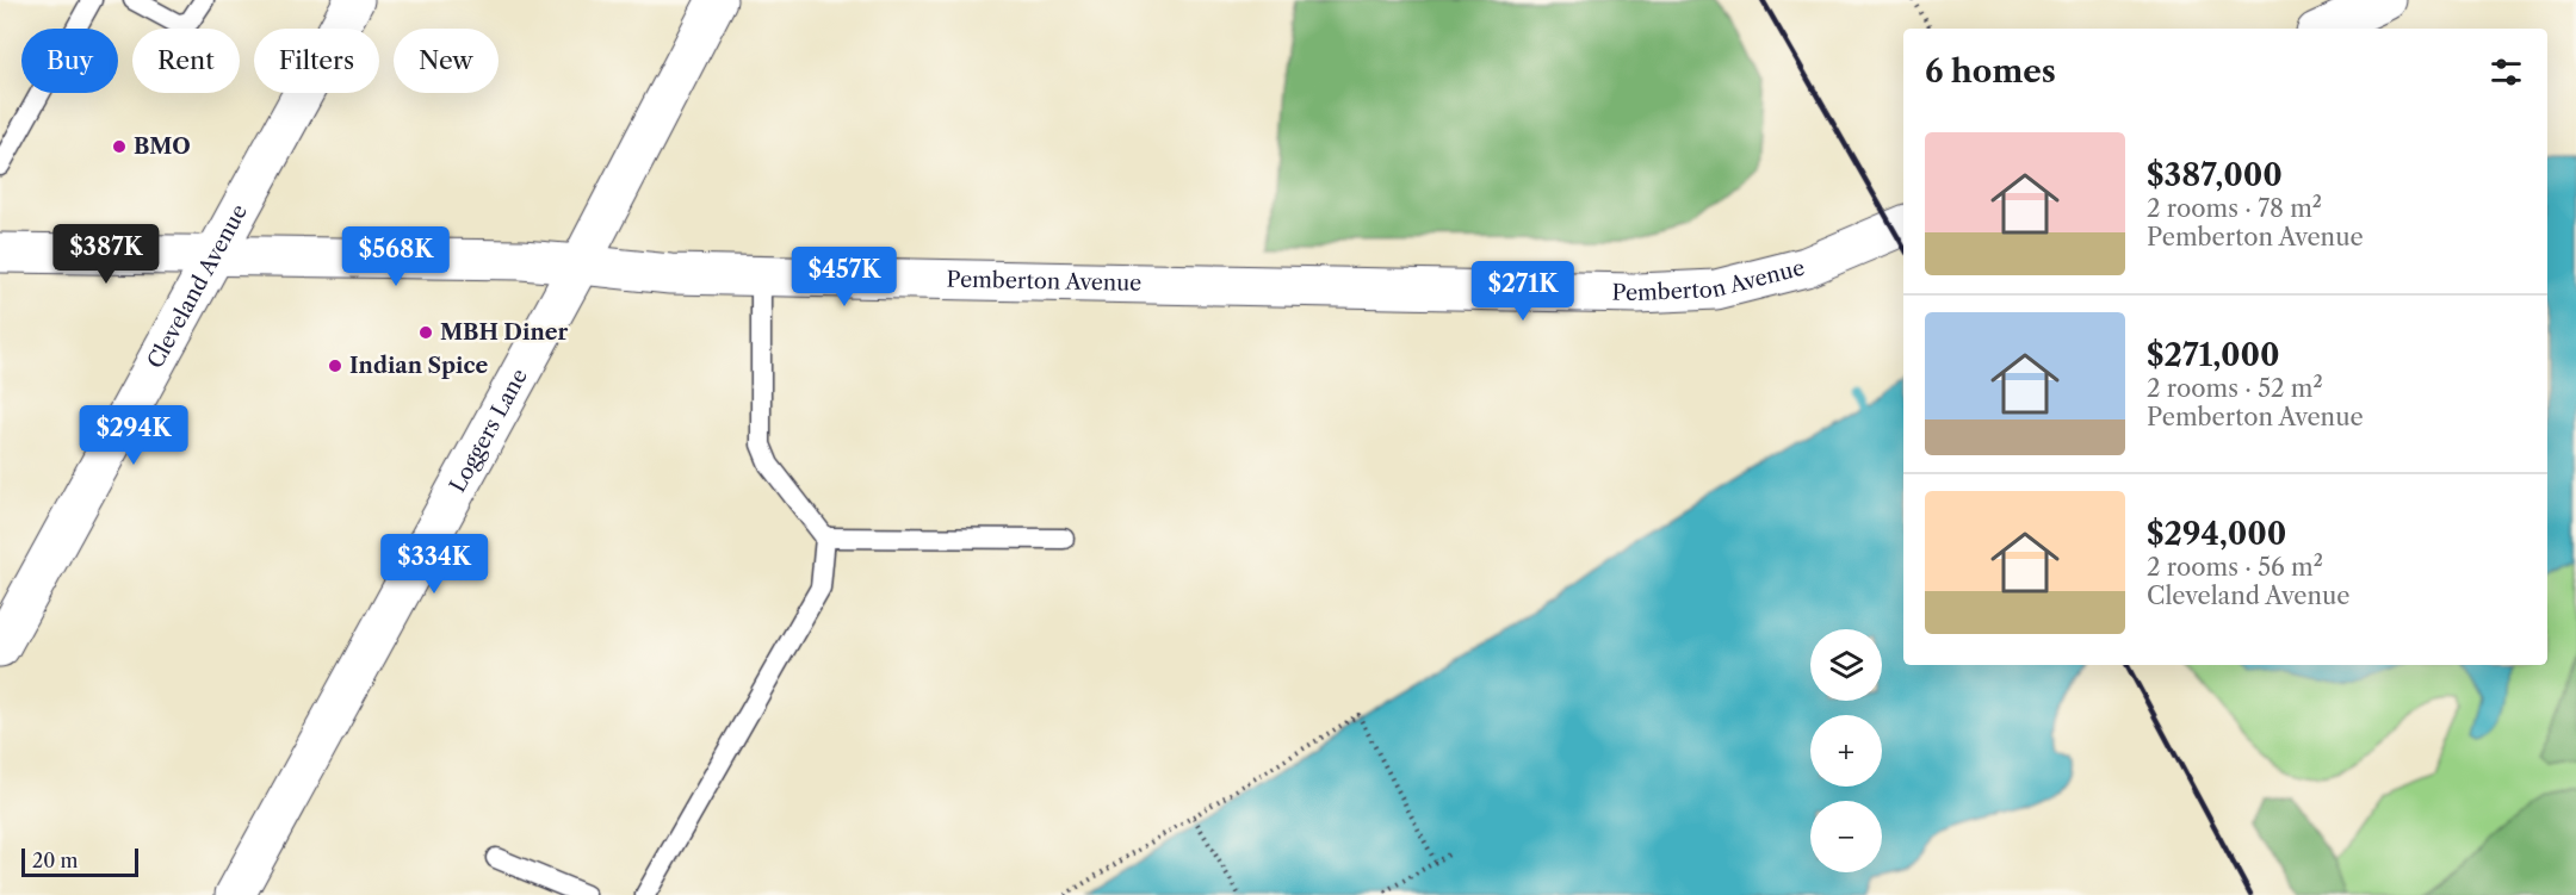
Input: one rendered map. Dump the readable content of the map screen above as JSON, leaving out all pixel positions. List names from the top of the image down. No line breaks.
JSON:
{"streets":{"street":["Pemberton Avenue","Cleveland Avenue","Loggers Lane"]},"crossings":[["Pemberton Avenue","Cleveland Avenue"],["Pemberton Avenue","Loggers Lane"]],"places":["BMO","MBH Diner","Indian Spice"],"scale_bar":"20 m","page":{"chip":["Buy","Rent","Filters","New"],"heading":"6 homes","list":[{"name":"$387,000","note":"2 rooms · 78 m² · Pemberton Avenue"},{"name":"$271,000","note":"2 rooms · 52 m² · Pemberton Avenue"},{"name":"$294,000","note":"2 rooms · 56 m² · Cleveland Avenue"}],"price":["$387K","$568K","$457K","$271K","$294K","$334K"],"map_buttons":["+","−"],"scale":"20 m"}}
